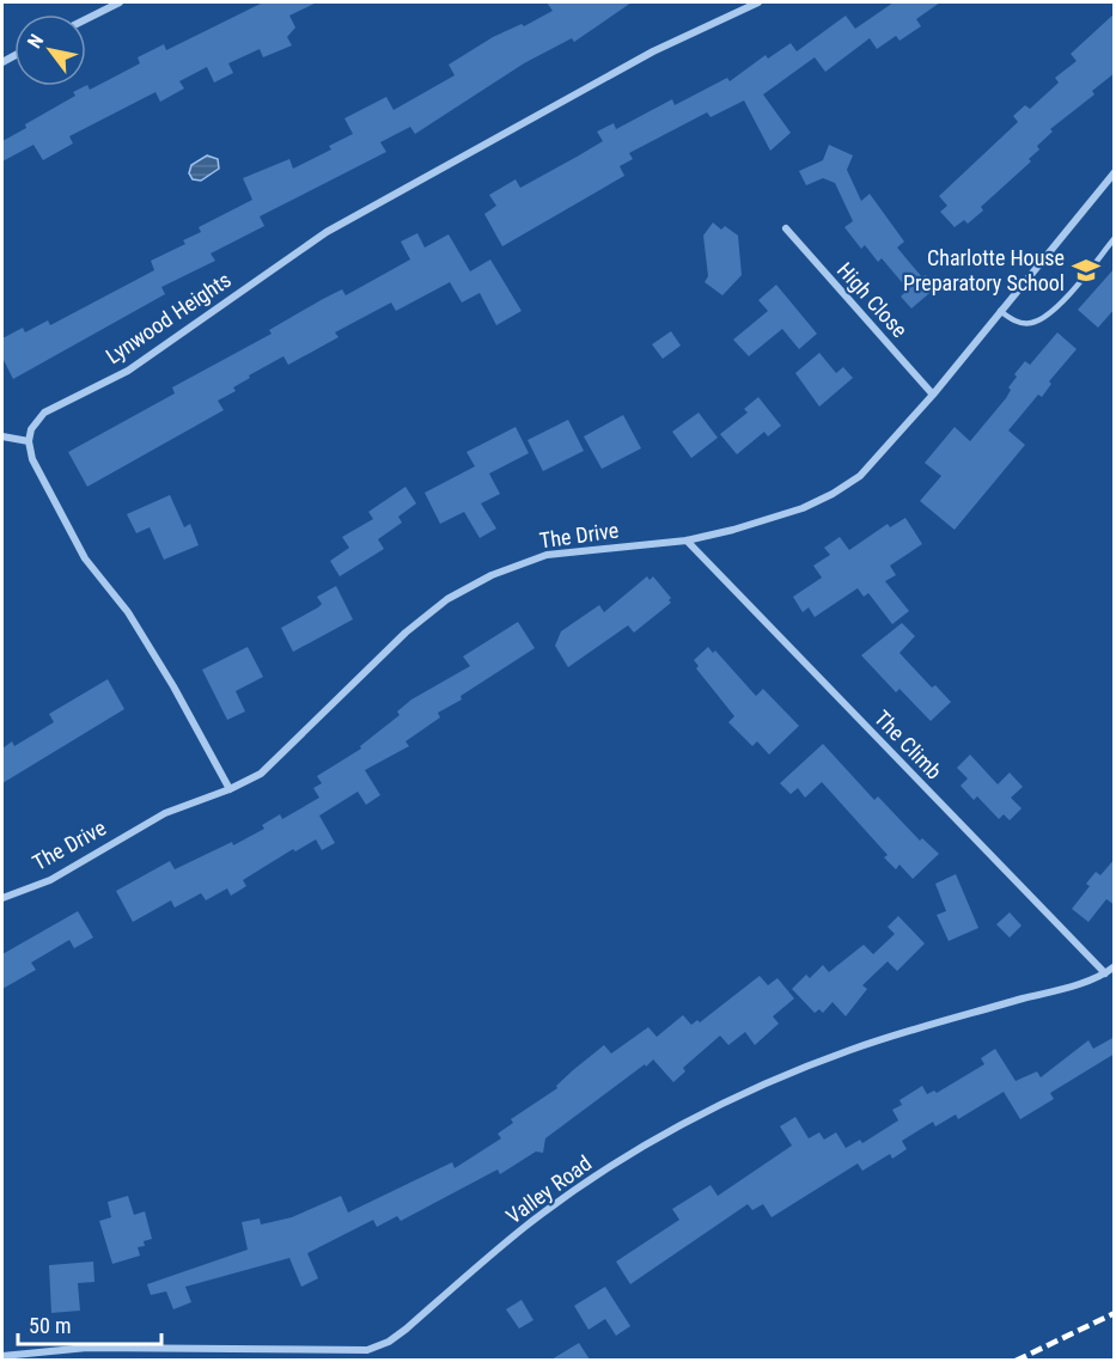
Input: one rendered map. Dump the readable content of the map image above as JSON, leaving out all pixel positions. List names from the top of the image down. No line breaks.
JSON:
{"streets":{"street":["High Close","Lynwood Heights","The Drive","The Climb","Valley Road"]},"crossings":[["High Close","The Drive"],["The Drive","The Climb"],["The Climb","Valley Road"]],"places":{"school or university":["Charlotte House Preparatory School"]},"scale_bar":"50 m","north":"top left"}
